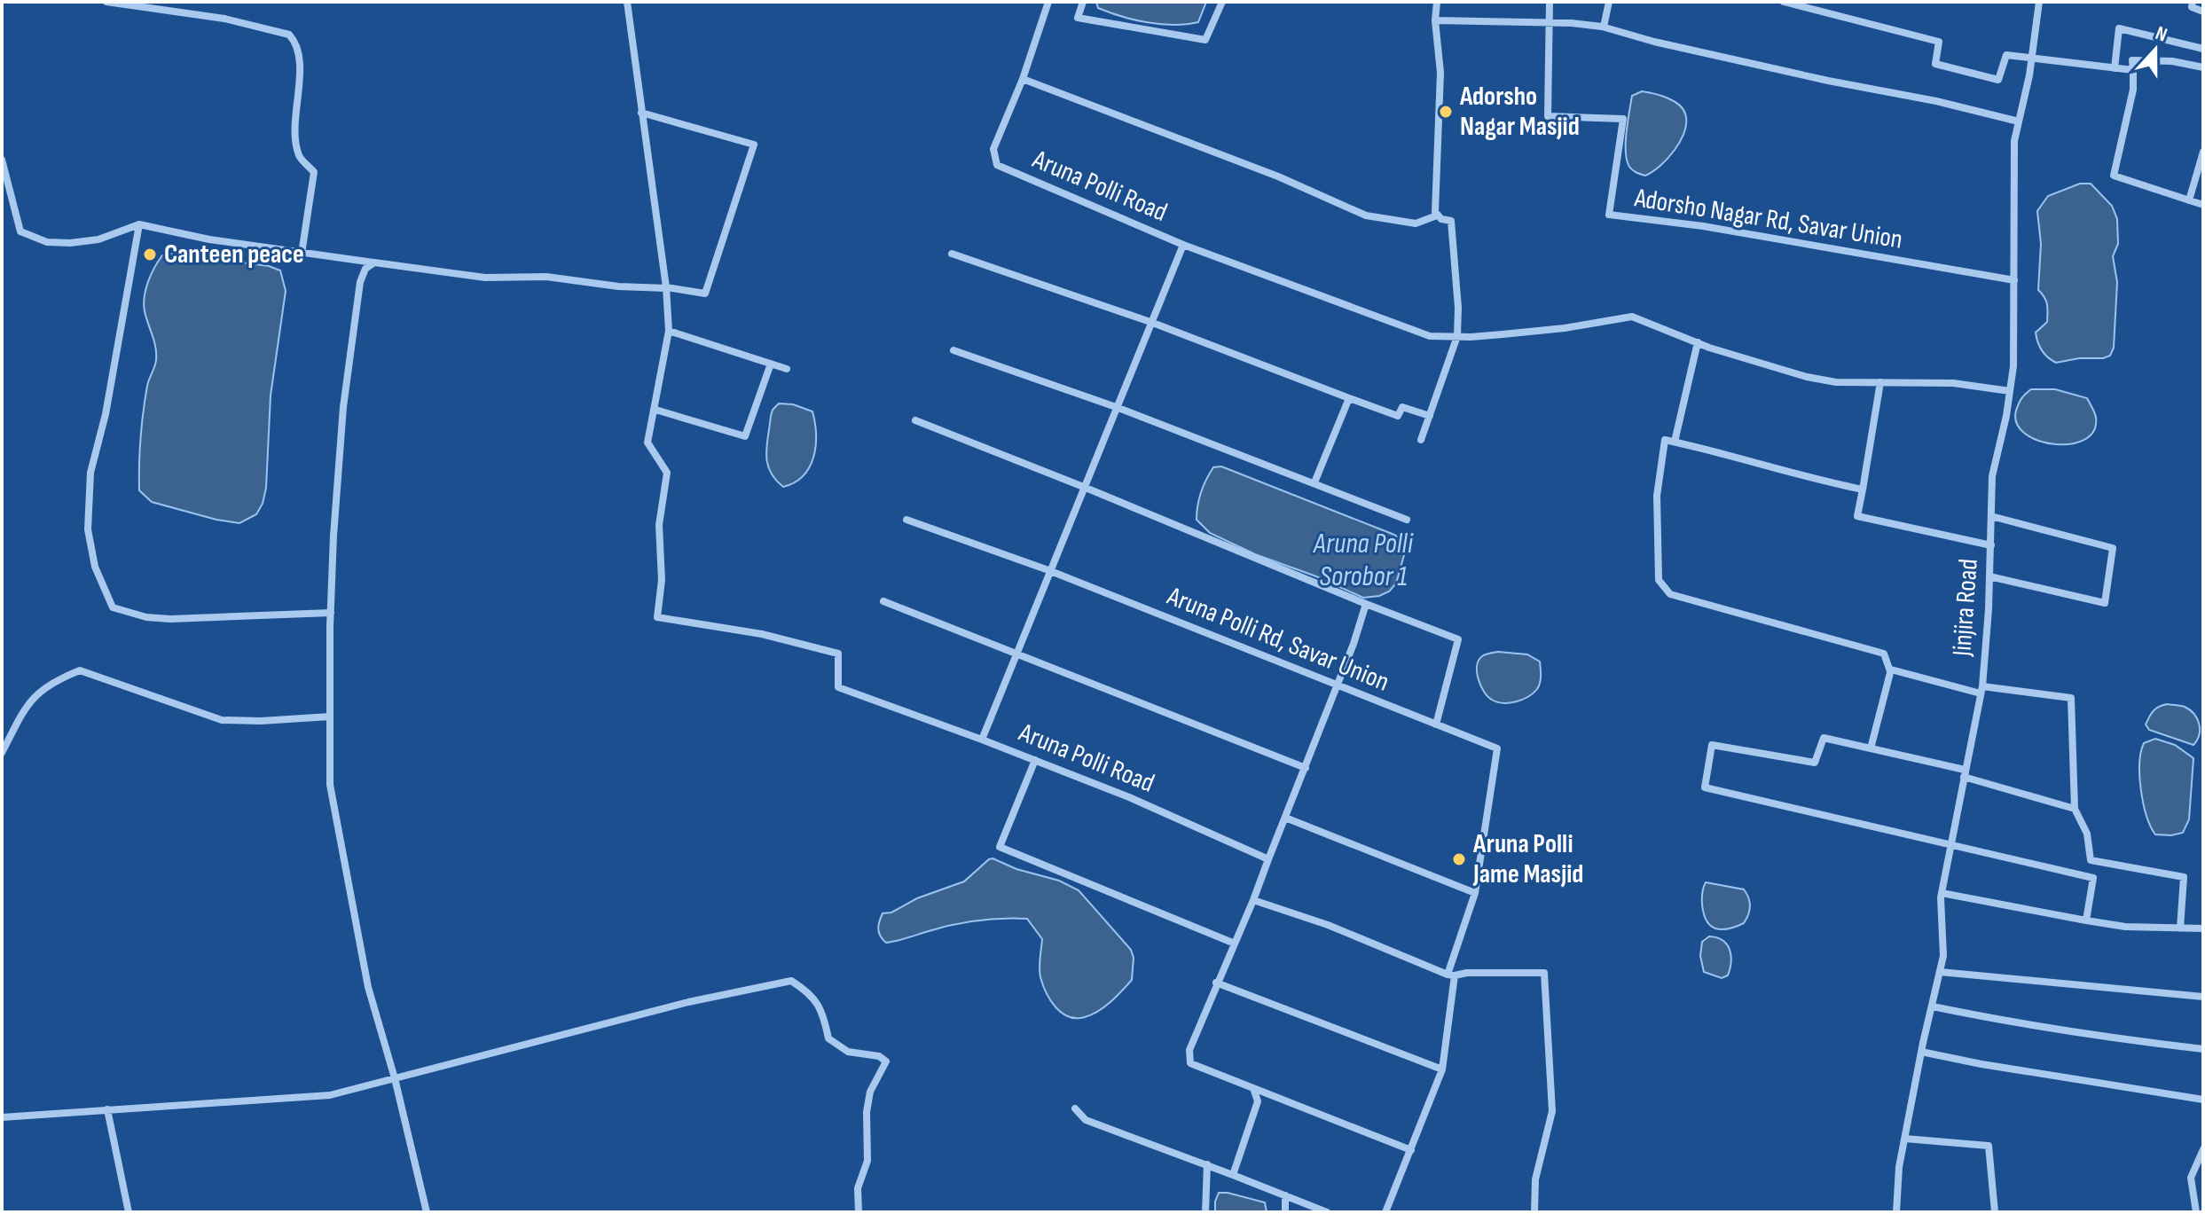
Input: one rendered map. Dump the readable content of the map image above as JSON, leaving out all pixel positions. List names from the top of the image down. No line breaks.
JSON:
{"streets":{"street":["Aruna Polli Road","Adorsho Nagar Rd, Savar Union","Jinjira Road","Aruna Polli Rd, Savar Union"]},"crossings":[["Aruna Polli Road","Aruna Polli Rd, Savar Union"],["Adorsho Nagar Rd, Savar Union","Jinjira Road"]],"water":["Aruna Polli Sorobor 1"],"places":["Adorsho Nagar Masjid","Canteen peace","Aruna Polli Jame Masjid"],"north":"top"}
